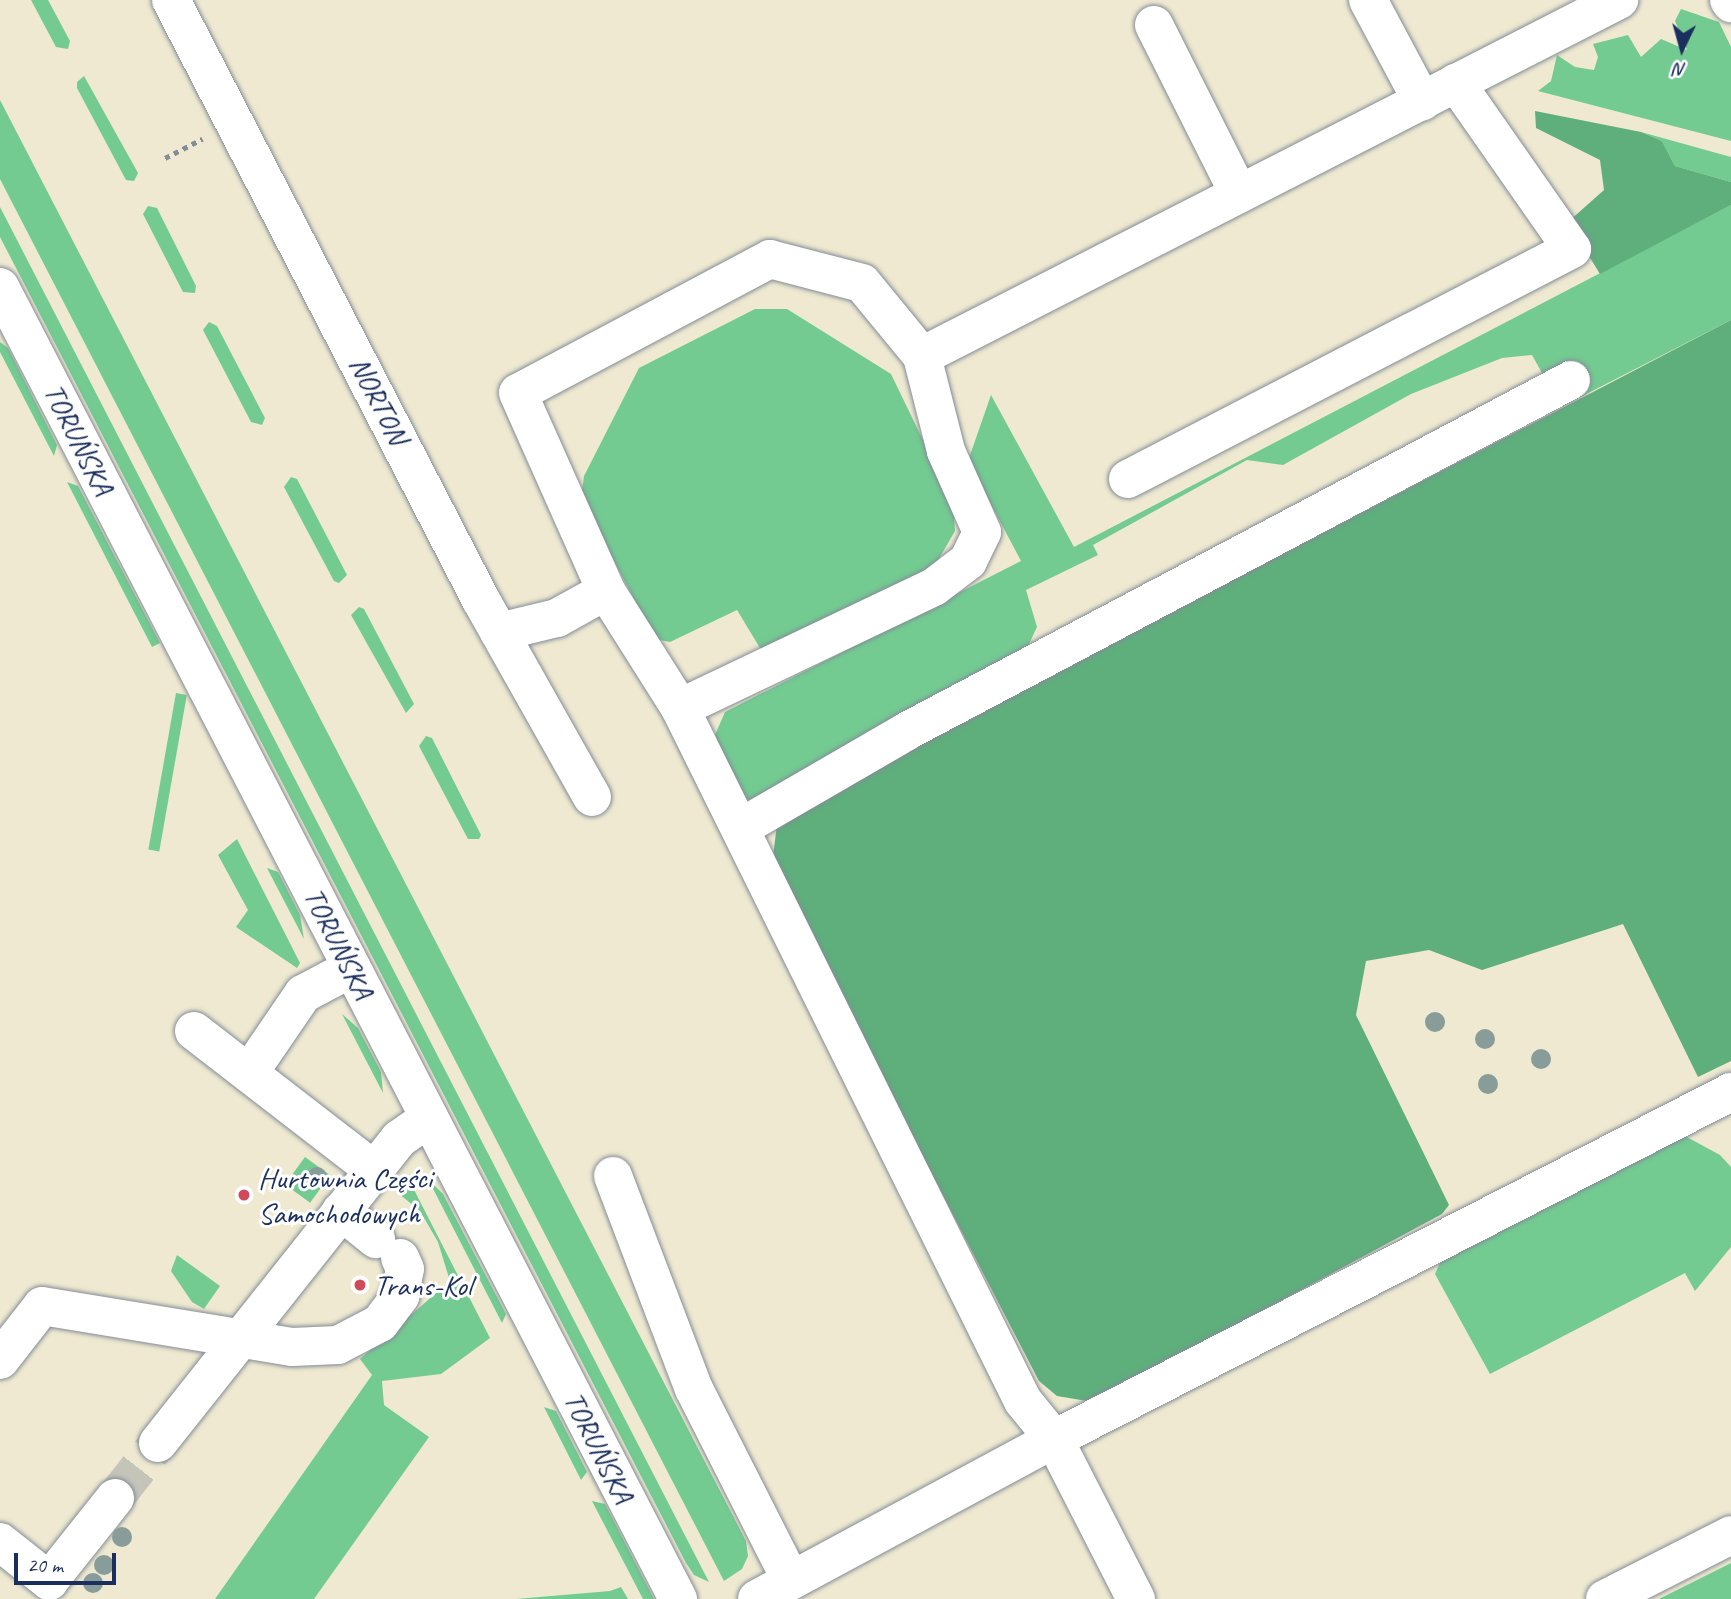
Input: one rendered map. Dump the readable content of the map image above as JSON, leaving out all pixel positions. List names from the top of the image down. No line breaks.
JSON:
{"streets":{"street":["NORTON","TORUŃSKA"]},"places":["Hurtownia Części Samochodowych","Trans-Kol"],"scale_bar":"20 m","north":"bottom"}
